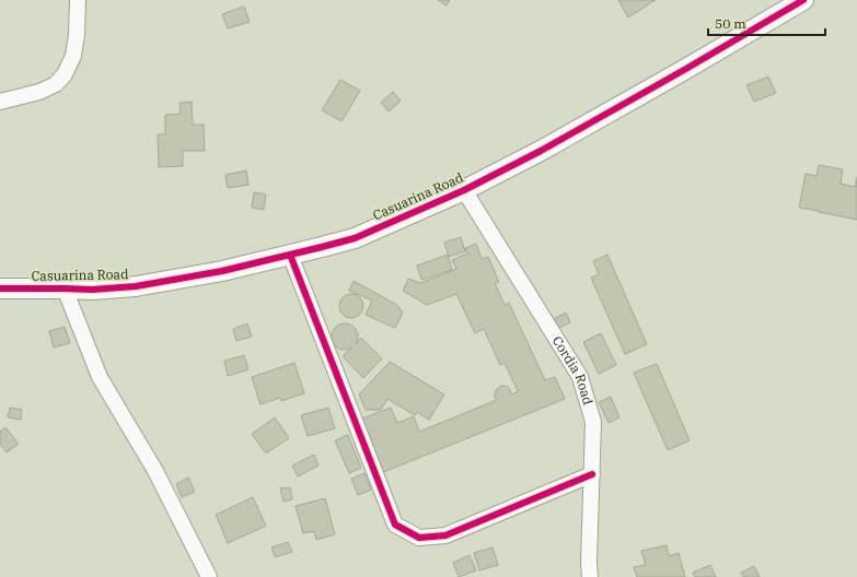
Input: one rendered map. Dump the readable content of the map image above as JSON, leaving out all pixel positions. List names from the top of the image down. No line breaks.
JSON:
{"streets":{"street":["Casuarina Road","Cordia Road"]},"crossings":[["Casuarina Road","Cordia Road"]],"scale_bar":"50 m"}
